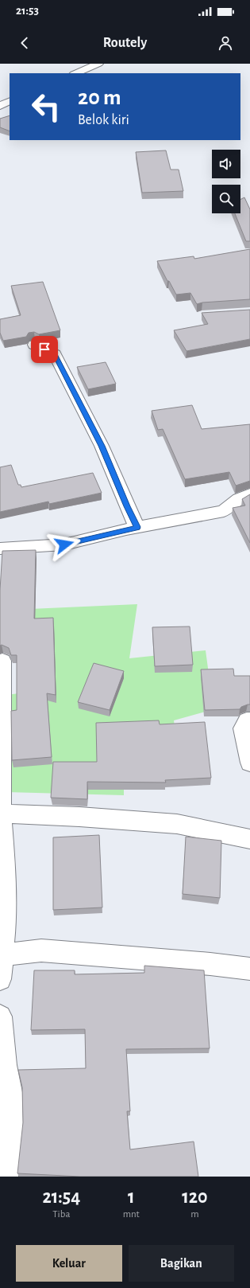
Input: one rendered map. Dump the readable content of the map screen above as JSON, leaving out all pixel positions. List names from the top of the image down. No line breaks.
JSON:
{"page":{"status":"21:53","header":"Routely","turn":["20 m","Belok kiri"],"eta":["21:54","Tiba","1","mnt","120","m"],"buttons":["Keluar","Bagikan"]}}
